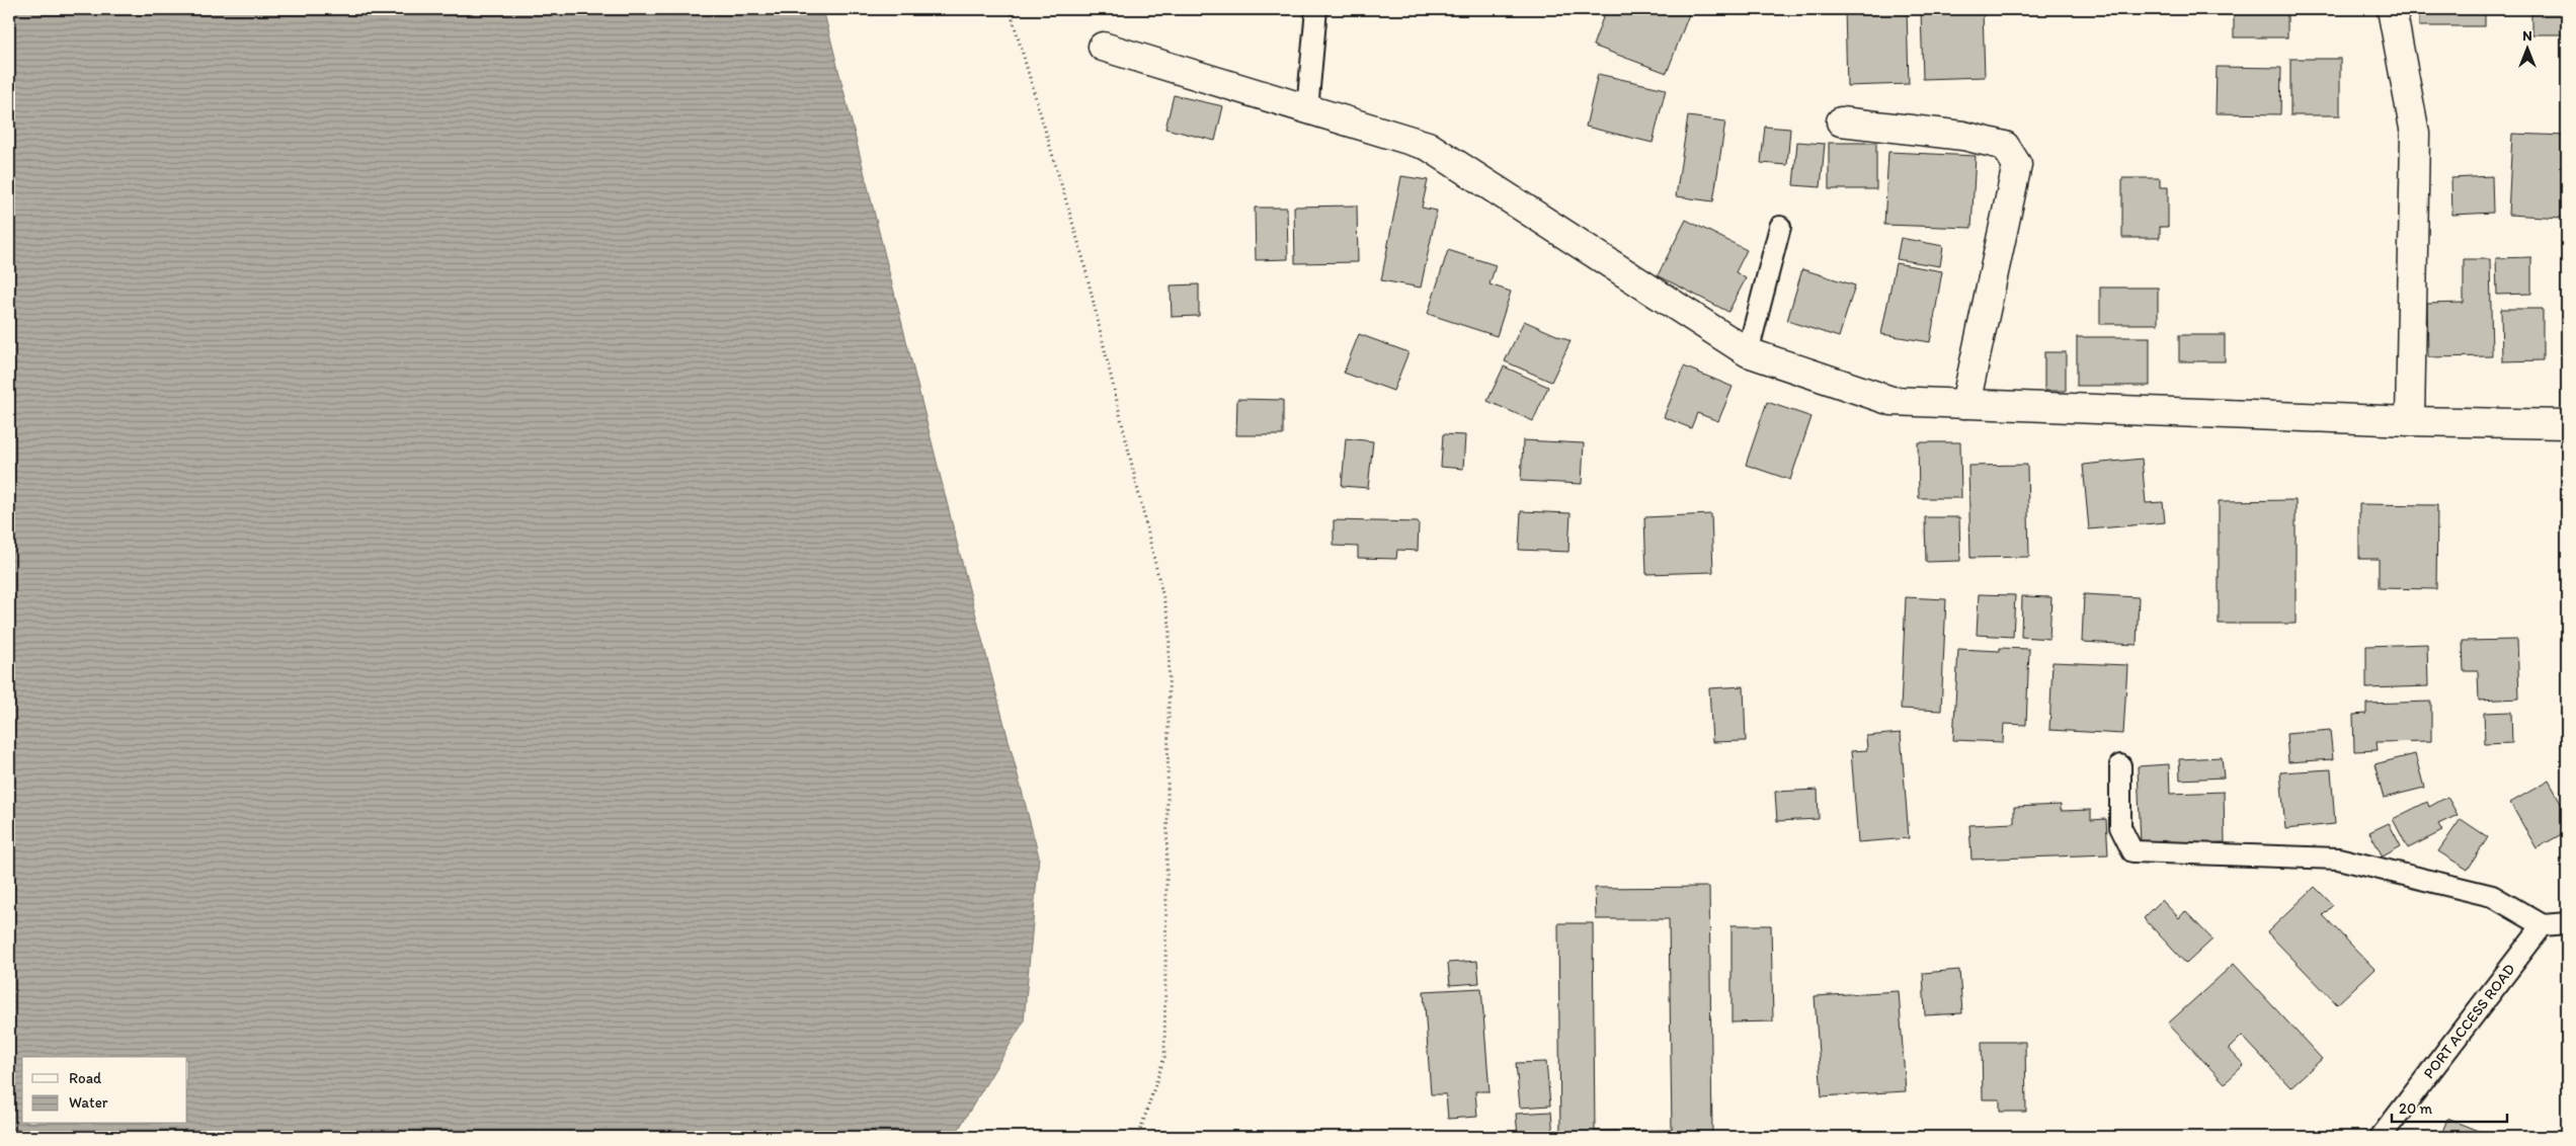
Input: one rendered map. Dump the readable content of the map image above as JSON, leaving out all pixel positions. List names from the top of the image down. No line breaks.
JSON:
{"streets":{"lane":["PORT ACCESS ROAD"]},"legend":["Road","Water"],"scale_bar":"20 m","north":"top"}
